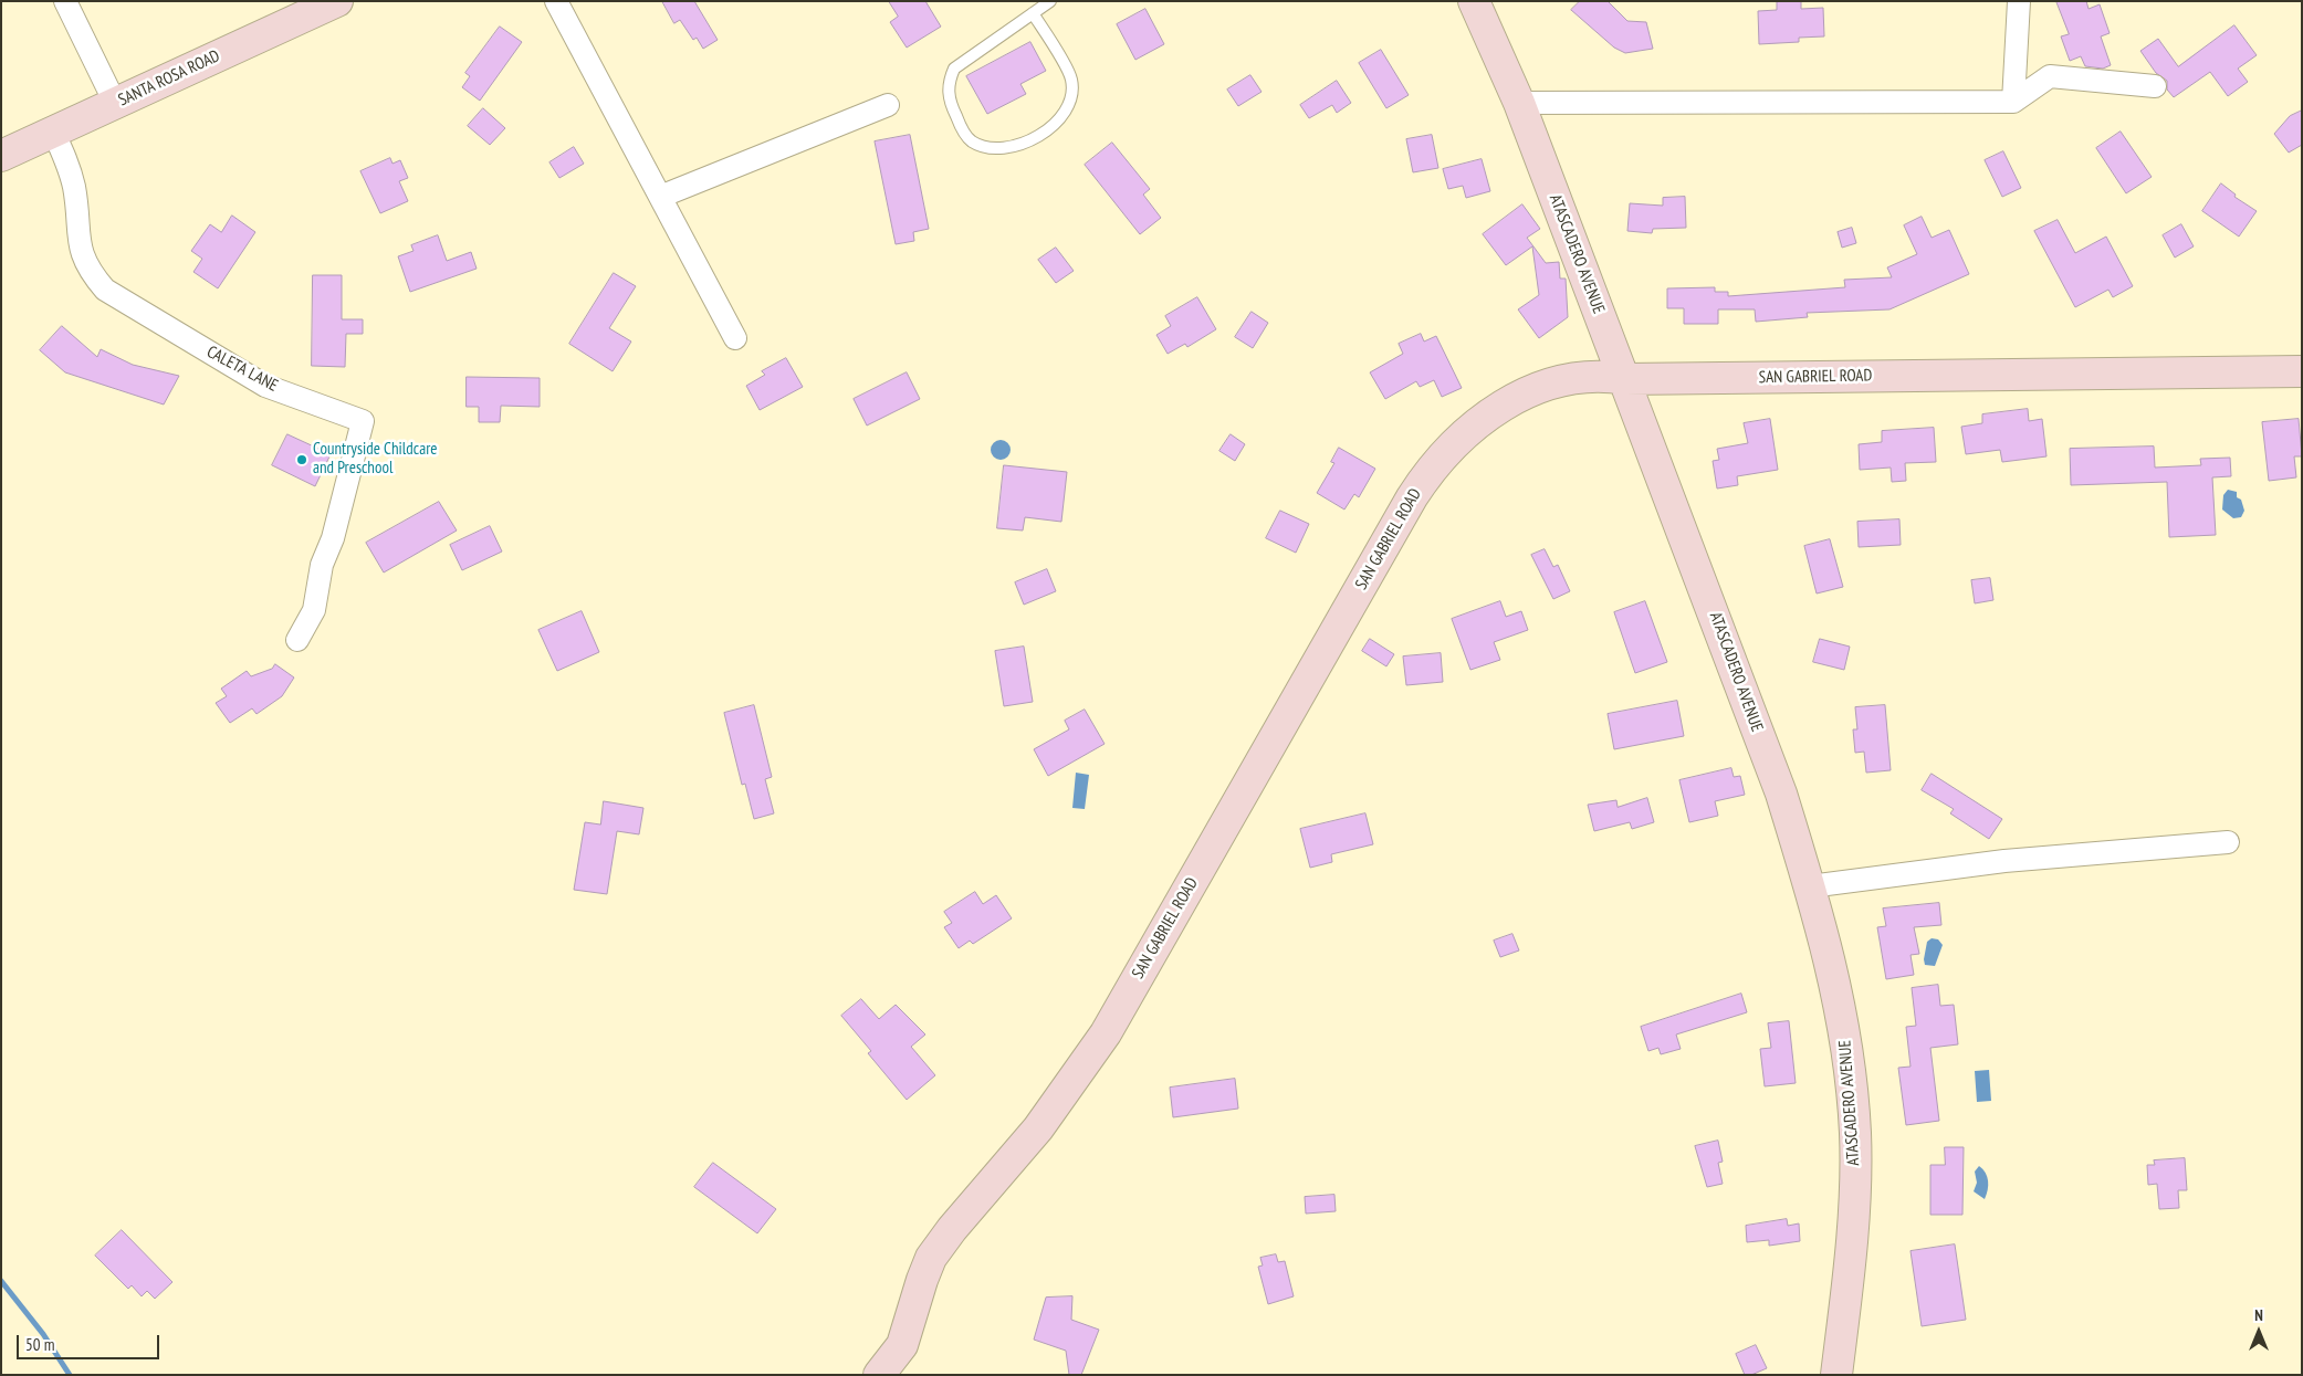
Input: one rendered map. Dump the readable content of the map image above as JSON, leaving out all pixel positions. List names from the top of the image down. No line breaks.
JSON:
{"streets":{"street":["SANTA ROSA ROAD","ATASCADERO AVENUE","CALETA LANE","SAN GABRIEL ROAD"]},"crossings":[["SANTA ROSA ROAD","CALETA LANE"],["ATASCADERO AVENUE","SAN GABRIEL ROAD"]],"places":["Countryside Childcare and Preschool"],"scale_bar":"50 m","north":"top"}
